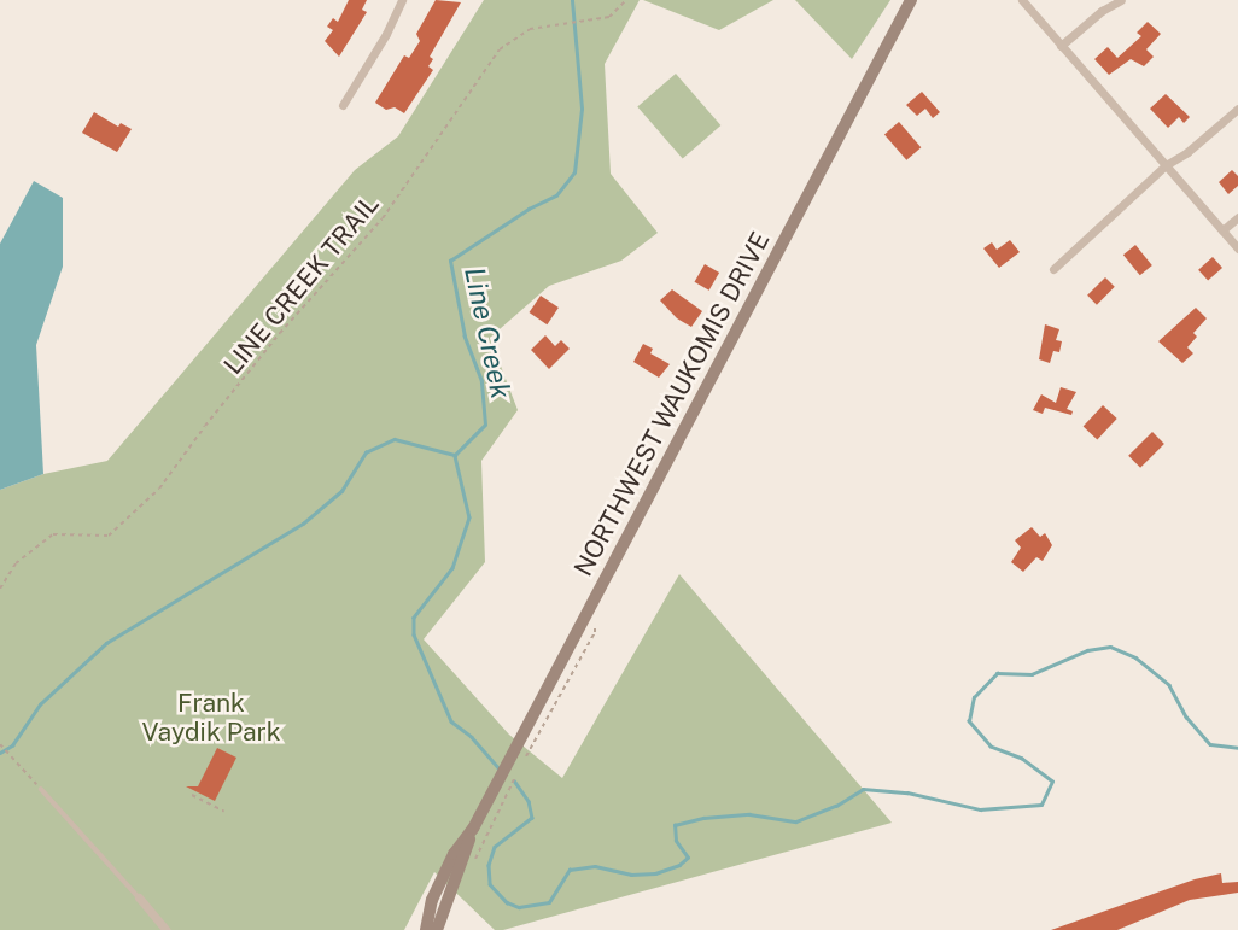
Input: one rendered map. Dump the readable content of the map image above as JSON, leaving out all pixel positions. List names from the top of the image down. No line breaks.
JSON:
{"streets":{"main road":["NORTHWEST WAUKOMIS DRIVE"],"path":["LINE CREEK TRAIL"]},"water":["Line Creek"],"parks":["Frank Vaydik Park"]}
